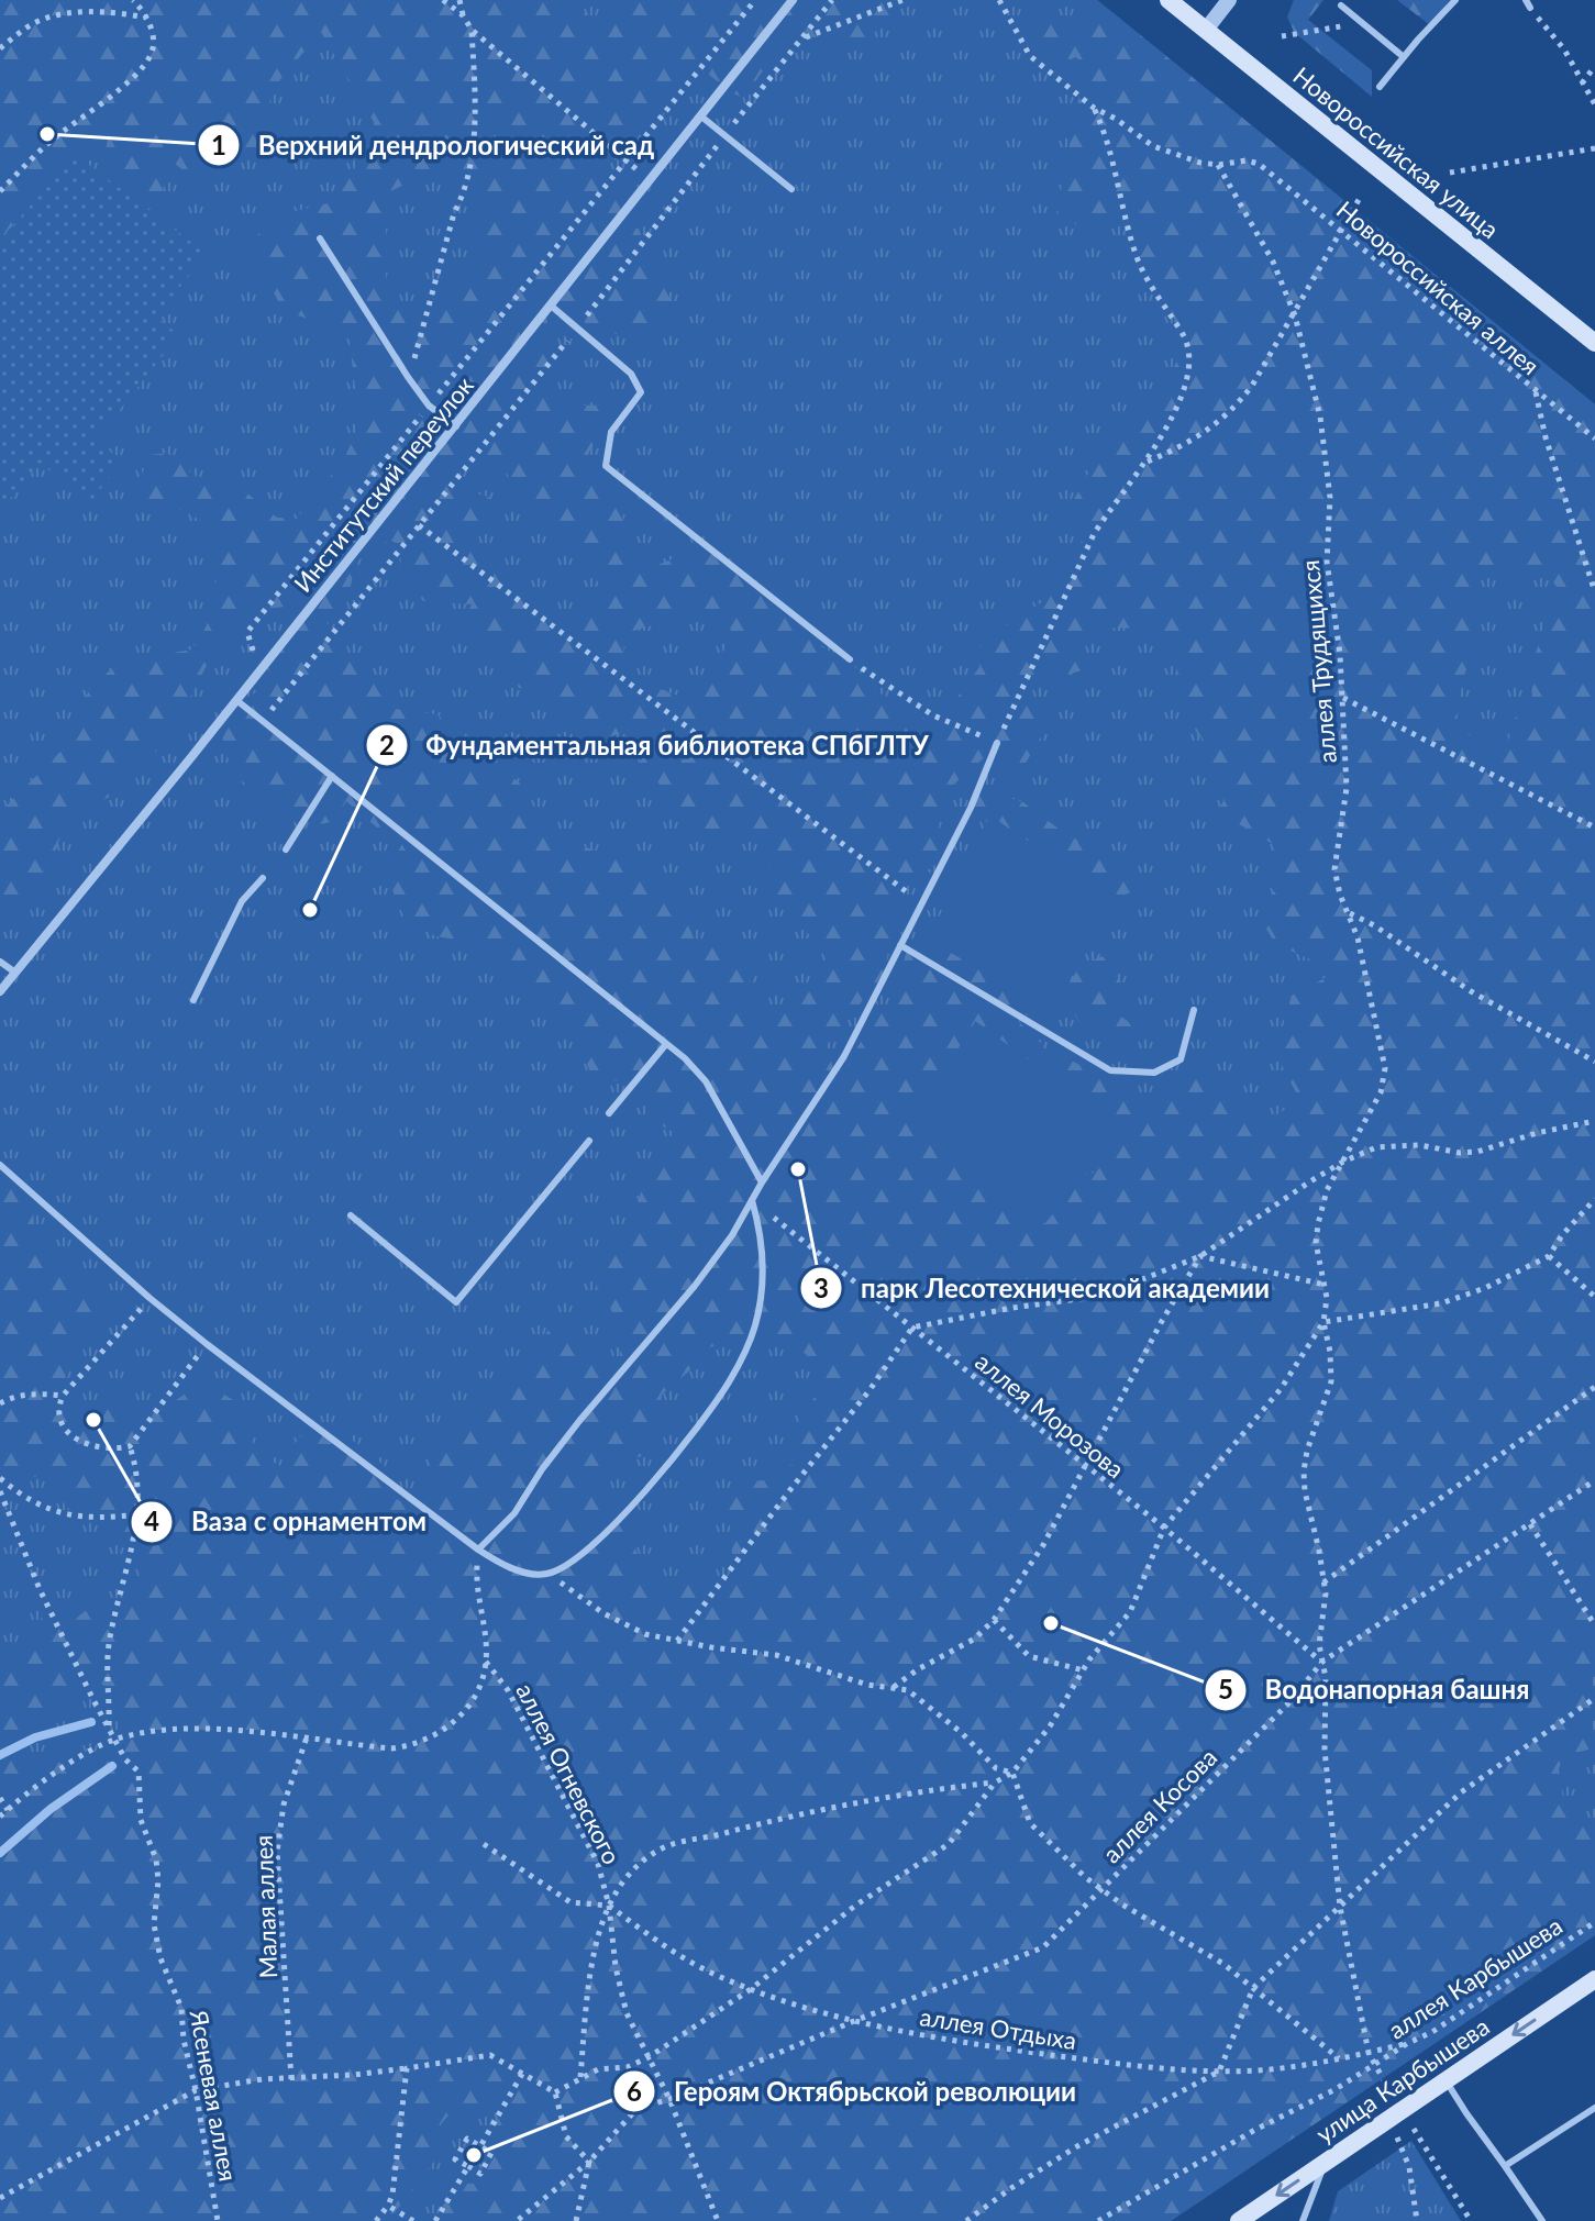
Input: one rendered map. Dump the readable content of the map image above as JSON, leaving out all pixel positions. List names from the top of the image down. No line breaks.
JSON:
{"streets":{"main road":["Новороссийская улица","улица Карбышева"],"street":["Институтский переулок"],"path":["Новороссийская аллея","аллея Трудящихся","аллея Морозова","аллея Огневского","аллея Косова","Малая аллея","аллея Карбышева","аллея Отдыха","Ясеневая аллея"]},"crossings":[["Новороссийская аллея","аллея Трудящихся"],["аллея Трудящихся","аллея Морозова"],["аллея Трудящихся","аллея Косова"],["аллея Трудящихся","аллея Карбышева"],["аллея Трудящихся","аллея Отдыха"],["аллея Морозова","аллея Косова"],["аллея Огневского","аллея Косова"],["аллея Огневского","аллея Отдыха"],["аллея Косова","аллея Отдыха"],["аллея Карбышева","аллея Отдыха"]],"one_way":["улица Карбышева"],"places":["Верхний дендрологический сад","Фундаментальная библиотека СПбГЛТУ","парк Лесотехнической академии","Ваза с орнаментом","Водонапорная башня","Героям Октябрьской революции"]}
